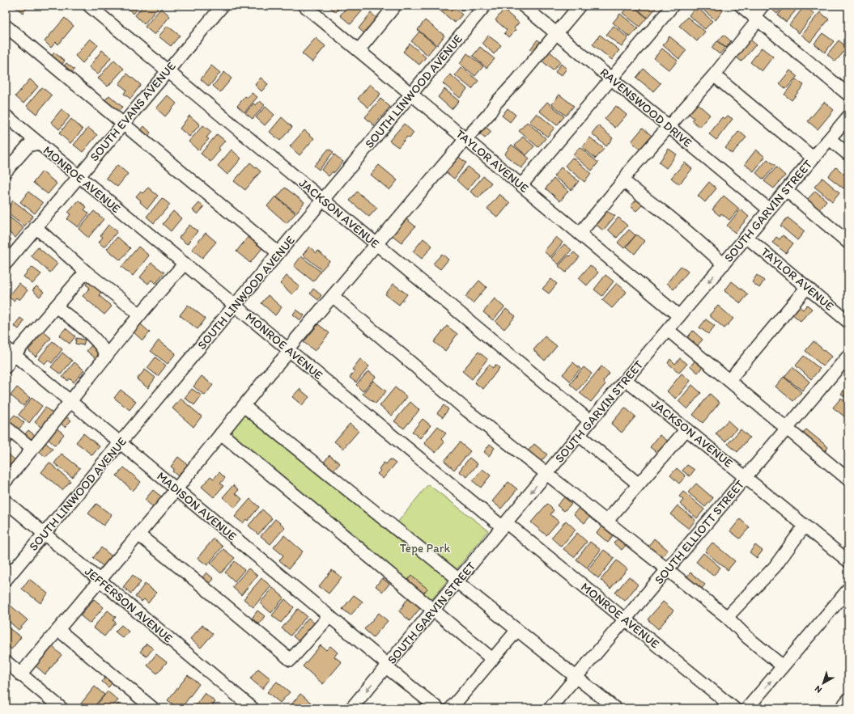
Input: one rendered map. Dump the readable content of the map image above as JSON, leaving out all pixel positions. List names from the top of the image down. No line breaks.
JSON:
{"streets":{"street":["SOUTH LINWOOD AVENUE","RAVENSWOOD DRIVE","SOUTH EVANS AVENUE","TAYLOR AVENUE","MONROE AVENUE","SOUTH GARVIN STREET","JACKSON AVENUE","MADISON AVENUE","SOUTH ELLIOTT STREET","JEFFERSON AVENUE"]},"crossings":[["SOUTH LINWOOD AVENUE","TAYLOR AVENUE"],["SOUTH LINWOOD AVENUE","MONROE AVENUE"],["SOUTH LINWOOD AVENUE","JACKSON AVENUE"],["SOUTH LINWOOD AVENUE","MADISON AVENUE"],["SOUTH LINWOOD AVENUE","JEFFERSON AVENUE"],["RAVENSWOOD DRIVE","SOUTH GARVIN STREET"],["SOUTH EVANS AVENUE","MONROE AVENUE"],["SOUTH EVANS AVENUE","JACKSON AVENUE"],["TAYLOR AVENUE","SOUTH GARVIN STREET"],["MONROE AVENUE","SOUTH GARVIN STREET"],["MONROE AVENUE","SOUTH ELLIOTT STREET"],["SOUTH GARVIN STREET","JACKSON AVENUE"],["SOUTH GARVIN STREET","MADISON AVENUE"],["JACKSON AVENUE","SOUTH ELLIOTT STREET"]],"parks":["Tepe Park"],"north":"bottom left"}
